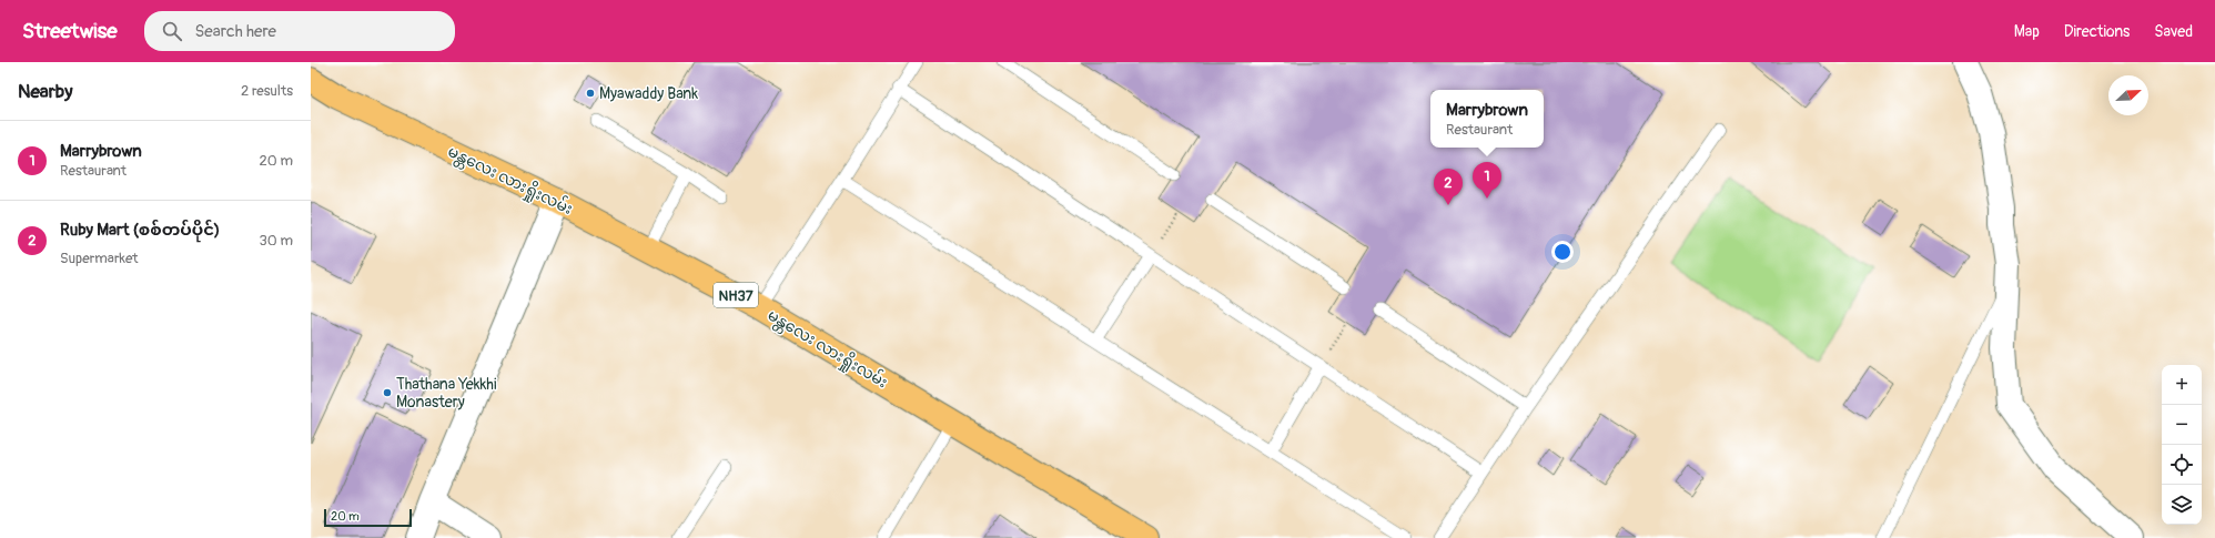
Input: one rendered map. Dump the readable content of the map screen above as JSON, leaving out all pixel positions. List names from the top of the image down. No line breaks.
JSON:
{"streets":{"highway":["မန္တလေး လားရှိုးလမ်း","NH37"]},"places":["Myawaddy Bank","Thathana Yekkhi Monastery"],"scale_bar":"20 m","north":"top right","page":{"header":"Streetwise","search":"Search here","nav":["Map","Directions","Saved"],"heading":["Nearby","2 results"],"popup":["Marrybrown","Restaurant"],"list":[{"mark":"1","name":"Marrybrown","note":"Restaurant","value":"20 m"},{"mark":"2","name":"Ruby Mart (စစ်တပ်ပိုင်)","note":"Supermarket","value":"30 m"}],"pins":["1","2"],"map_buttons":["+","−"],"scale":"20 m"}}
